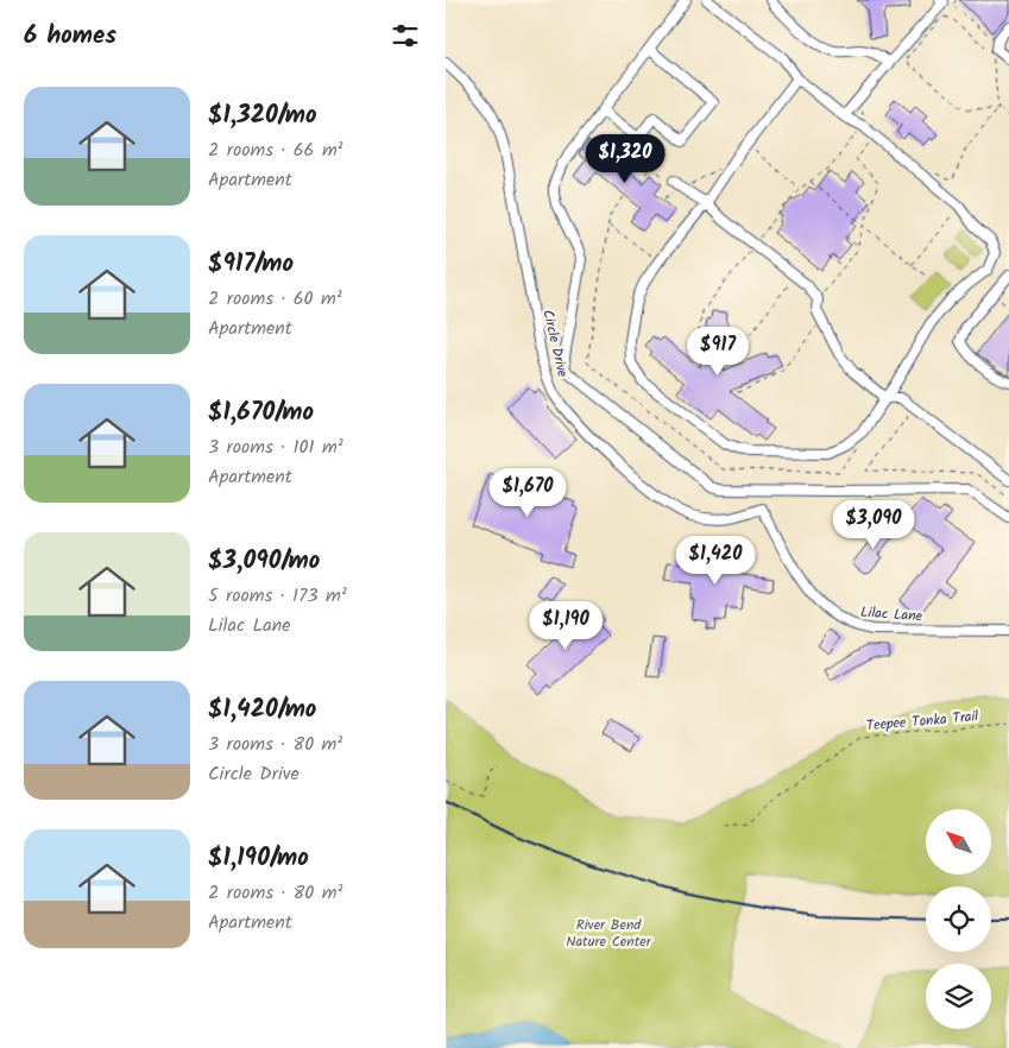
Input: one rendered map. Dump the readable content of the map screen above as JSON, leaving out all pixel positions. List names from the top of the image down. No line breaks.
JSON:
{"streets":{"street":["Circle Drive","Lilac Lane"],"path":["Teepee Tonka Trail"]},"crossings":[["Circle Drive","Lilac Lane"]],"parks":["River Bend Nature Center"],"north":"top left","page":{"heading":"6 homes","list":[{"name":"$1,320/mo","note":"2 rooms · 66 m² · Apartment"},{"name":"$917/mo","note":"2 rooms · 60 m² · Apartment"},{"name":"$1,670/mo","note":"3 rooms · 101 m² · Apartment"},{"name":"$3,090/mo","note":"5 rooms · 173 m² · Lilac Lane"},{"name":"$1,420/mo","note":"3 rooms · 80 m² · Circle Drive"},{"name":"$1,190/mo","note":"2 rooms · 80 m² · Apartment"}],"price":["$1,320","$917","$1,670","$3,090","$1,420","$1,190"]}}
